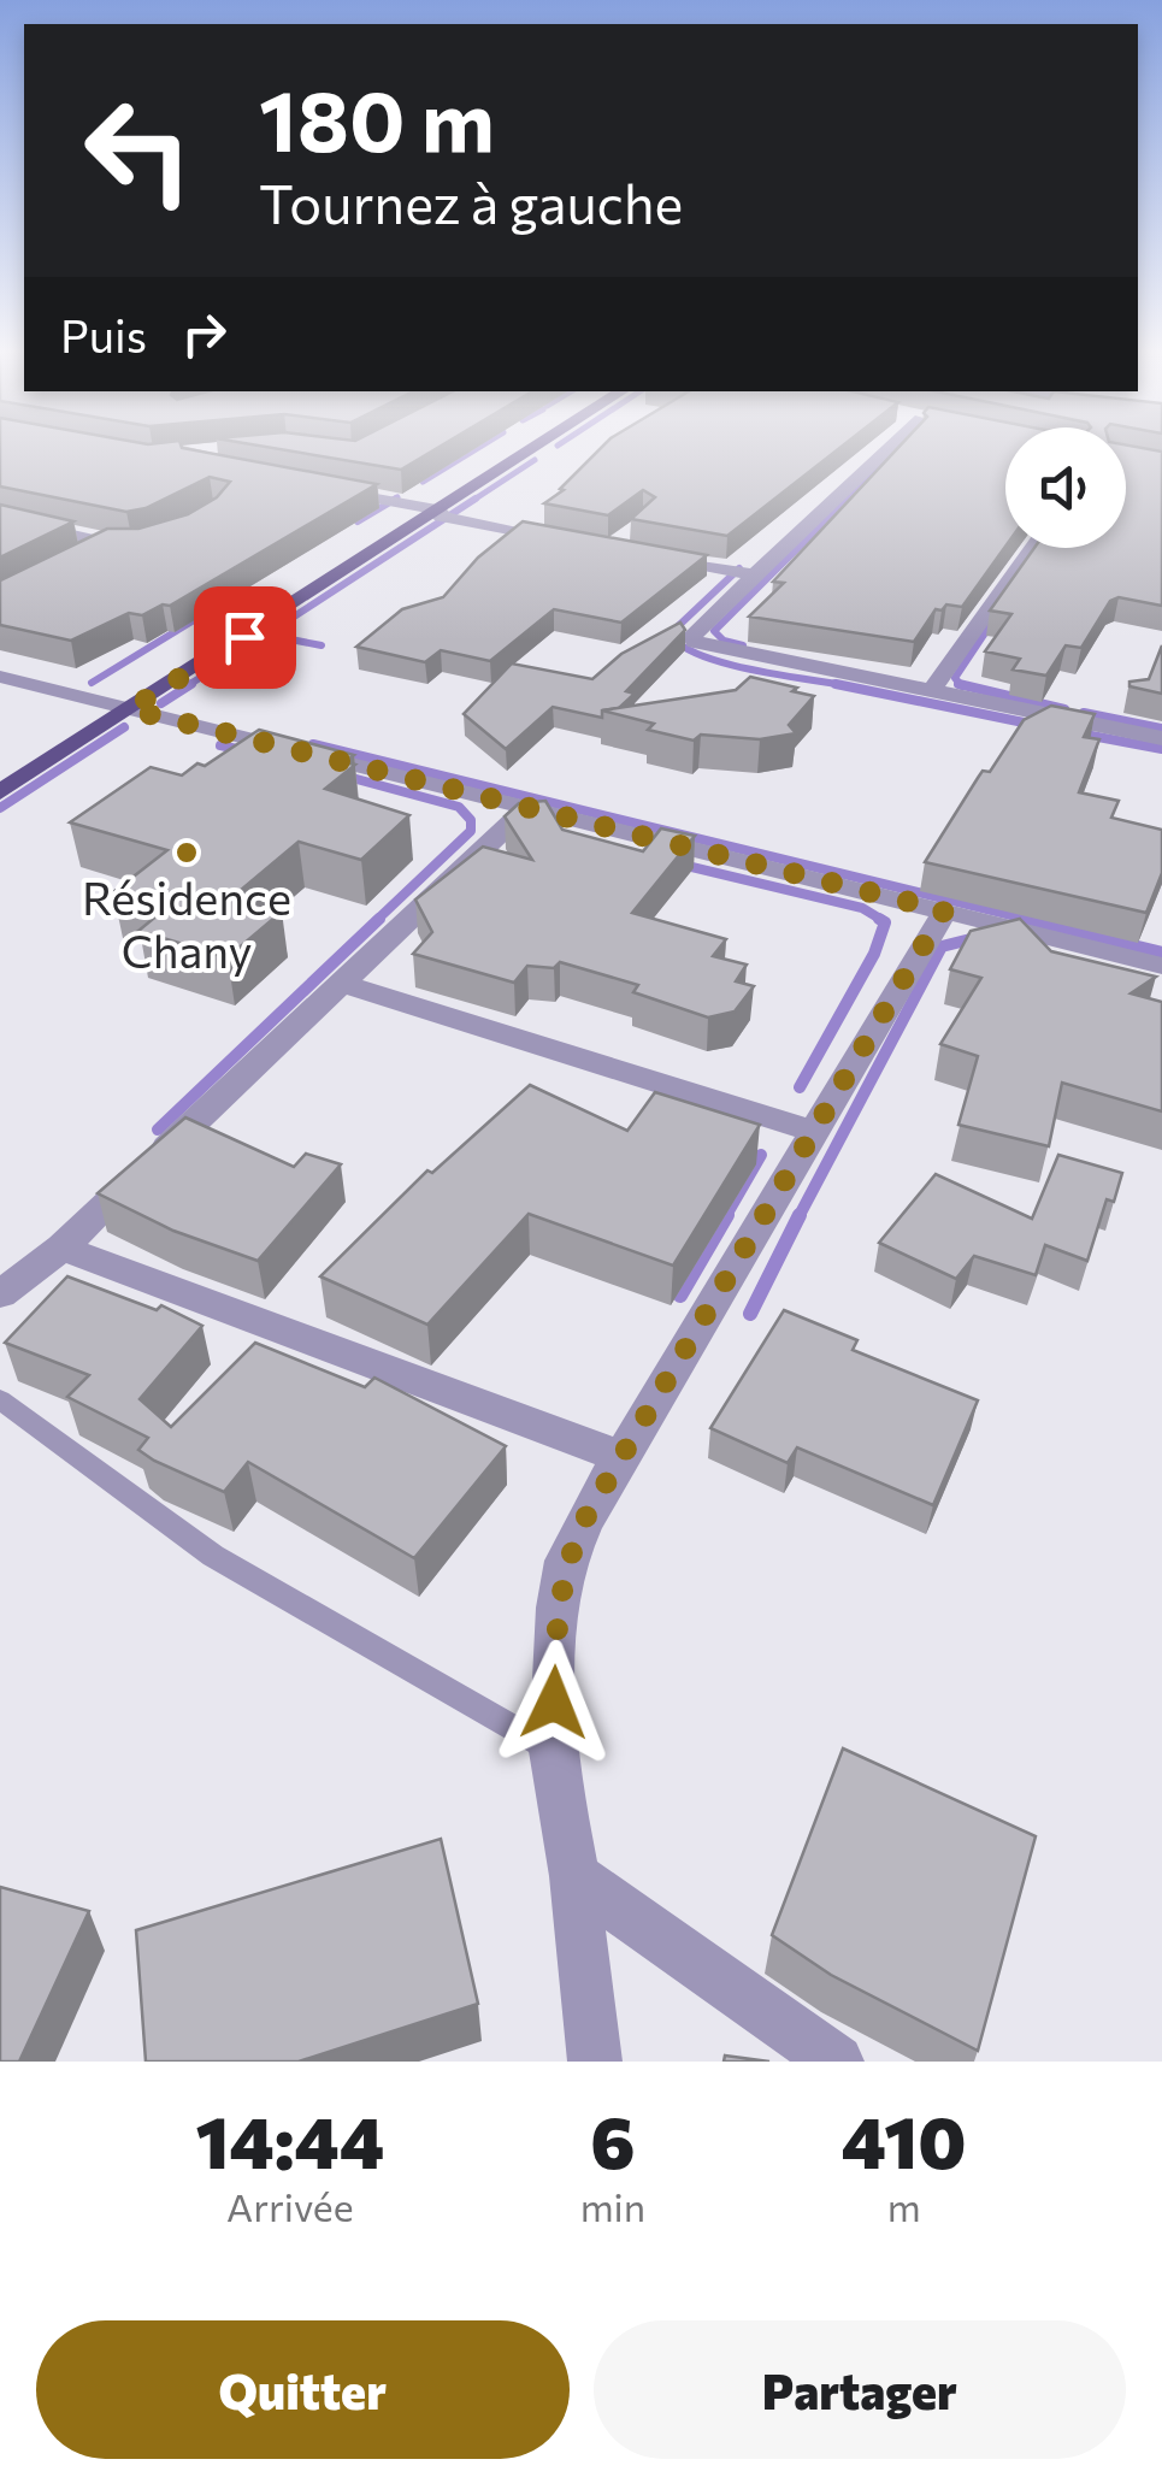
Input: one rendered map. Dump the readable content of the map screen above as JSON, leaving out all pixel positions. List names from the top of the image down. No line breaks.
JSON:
{"places":["Résidence Chany"],"page":{"turn":["180 m","Tournez à gauche"],"then":"Puis","eta":["14:44","Arrivée","6","min","410","m"],"buttons":["Quitter","Partager"]}}
